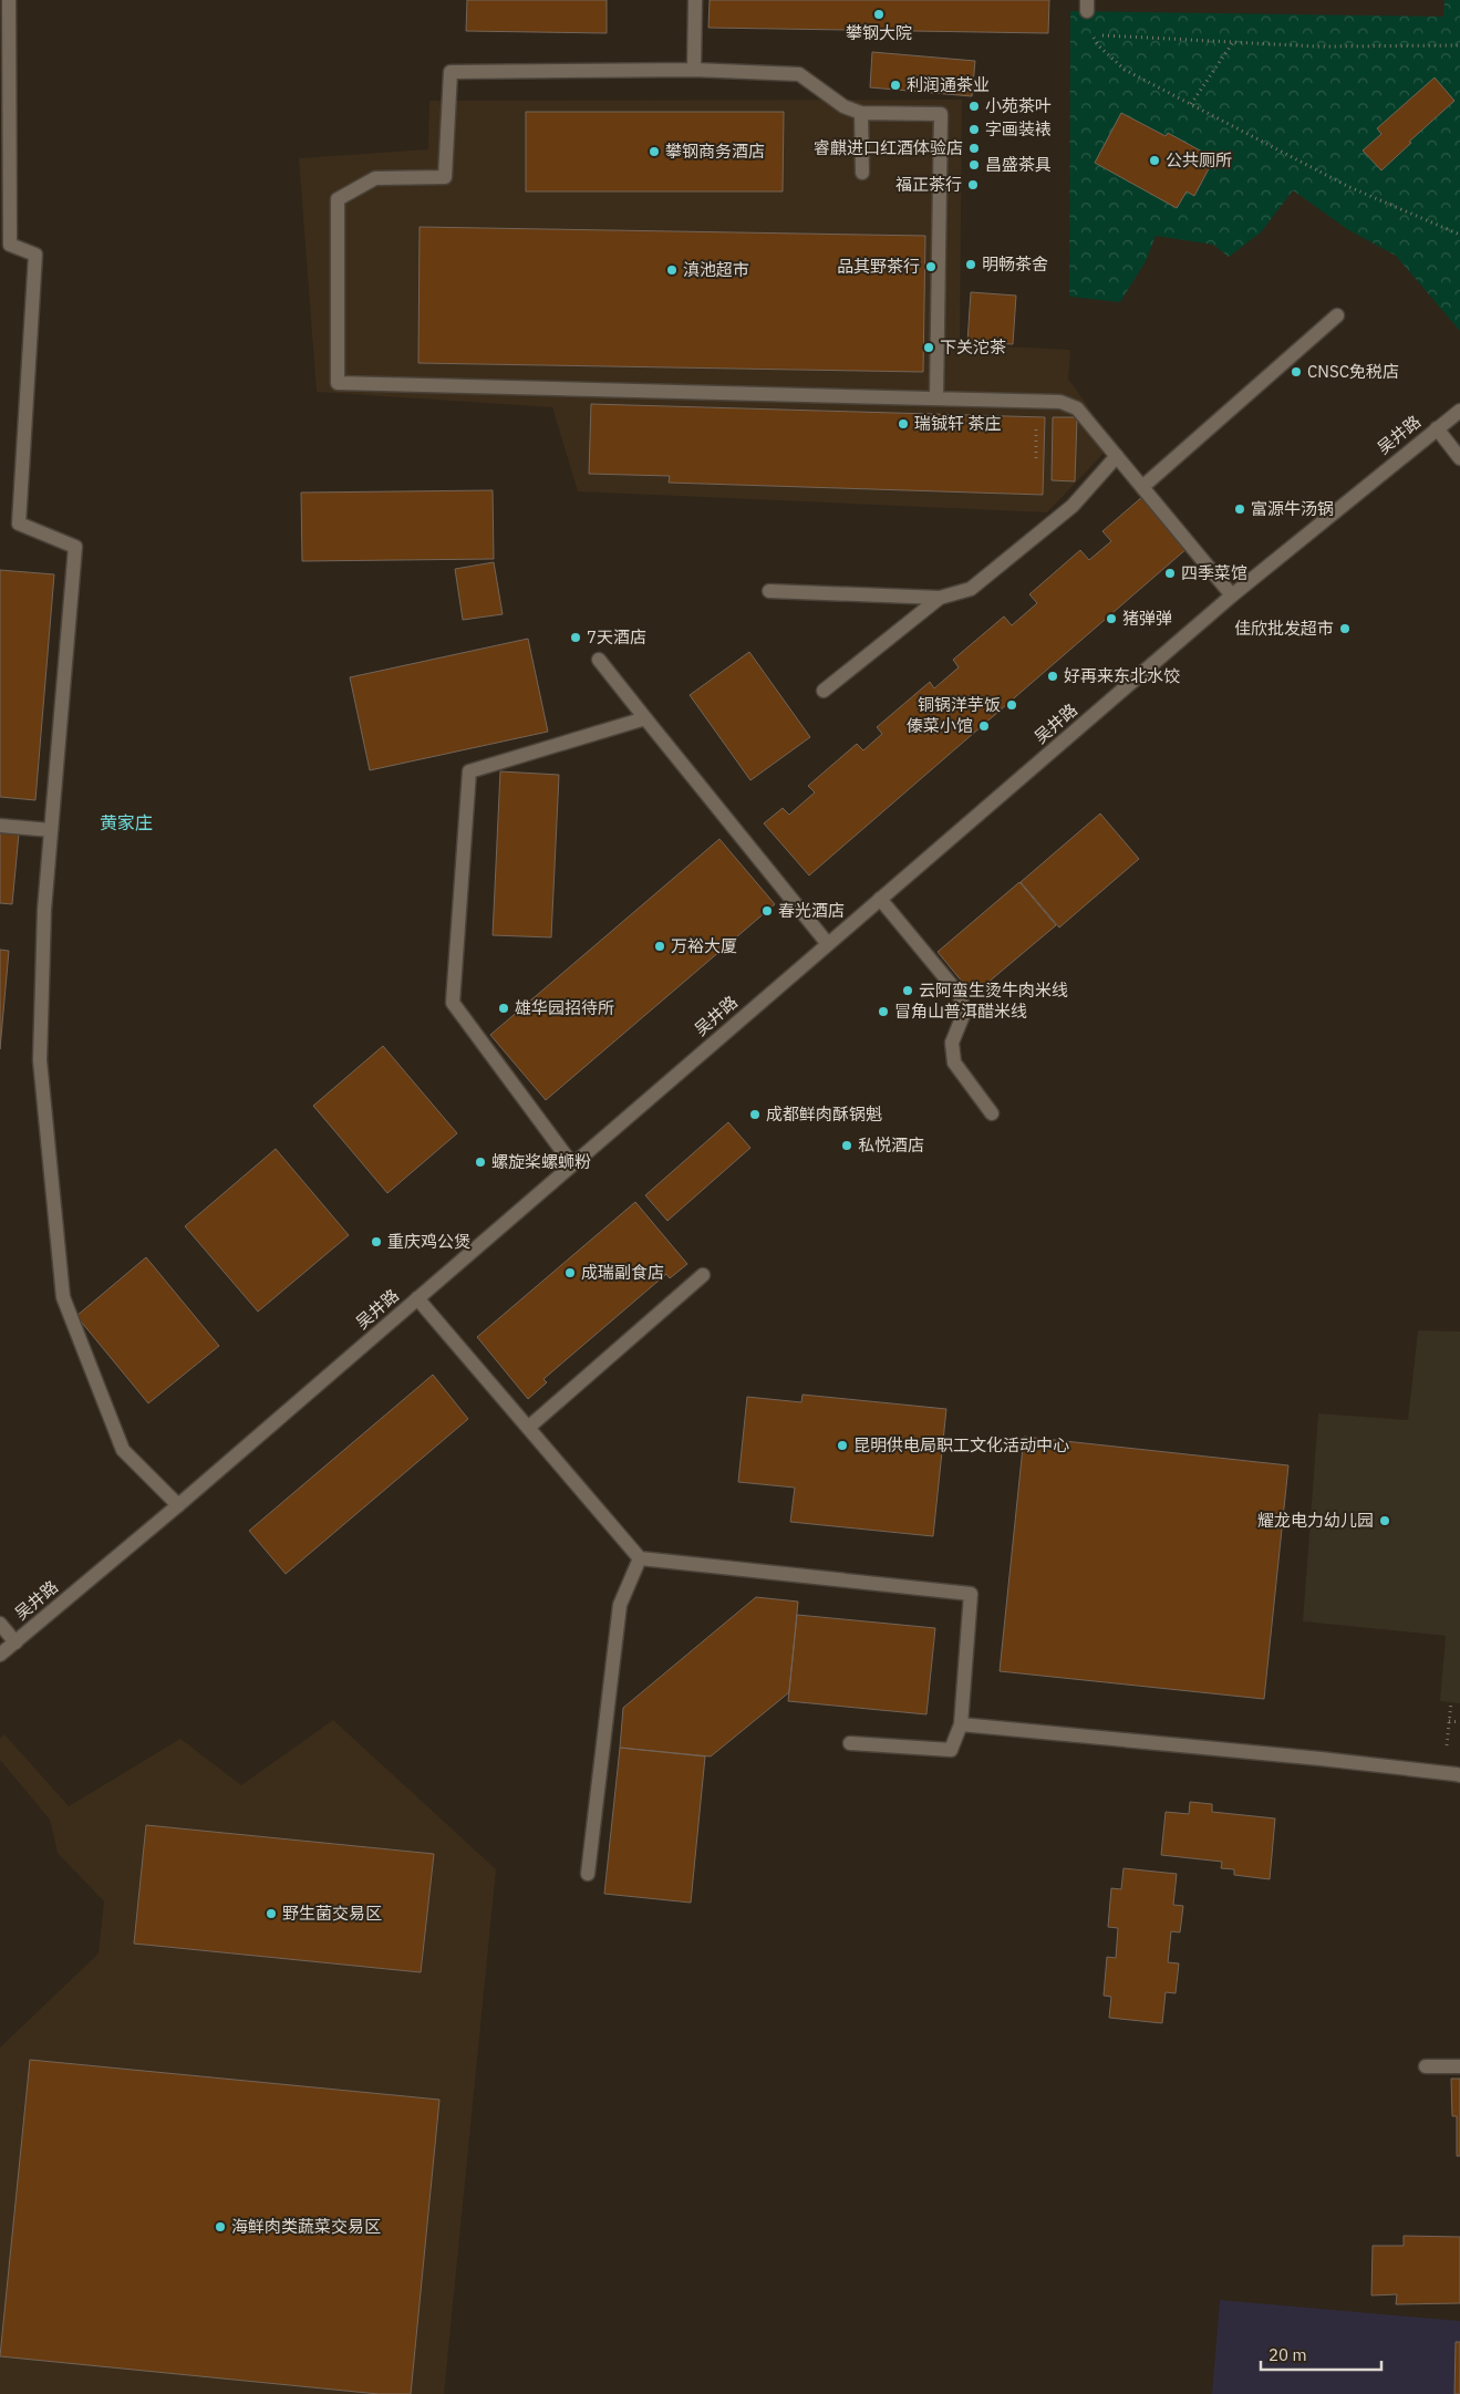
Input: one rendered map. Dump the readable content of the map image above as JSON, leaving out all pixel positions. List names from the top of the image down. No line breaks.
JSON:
{"streets":{"street":["吴井路"]},"districts":["黄家庄"],"places":["攀钢大院","利润通茶业","小苑茶叶","字画装裱","睿麒进口红酒体验店","攀钢商务酒店","公共厕所","昌盛茶具","福正茶行","明畅茶舍","品其野茶行","滇池超市","下关沱茶","CNSC免税店","瑞铖轩 茶庄","富源牛汤锅","四季菜馆","猪弹弹","佳欣批发超市","7天酒店","好再来东北水饺","铜锅洋芋饭","傣菜小馆","春光酒店","万裕大厦","云阿蛮生烫牛肉米线","雄华园招待所","冒角山普洱醋米线","成都鲜肉酥锅魁","私悦酒店","螺旋桨螺蛳粉","重庆鸡公煲","成瑞副食店","昆明供电局职工文化活动中心","耀龙电力幼儿园","野生菌交易区","海鲜肉类蔬菜交易区"],"scale_bar":"20 m"}
